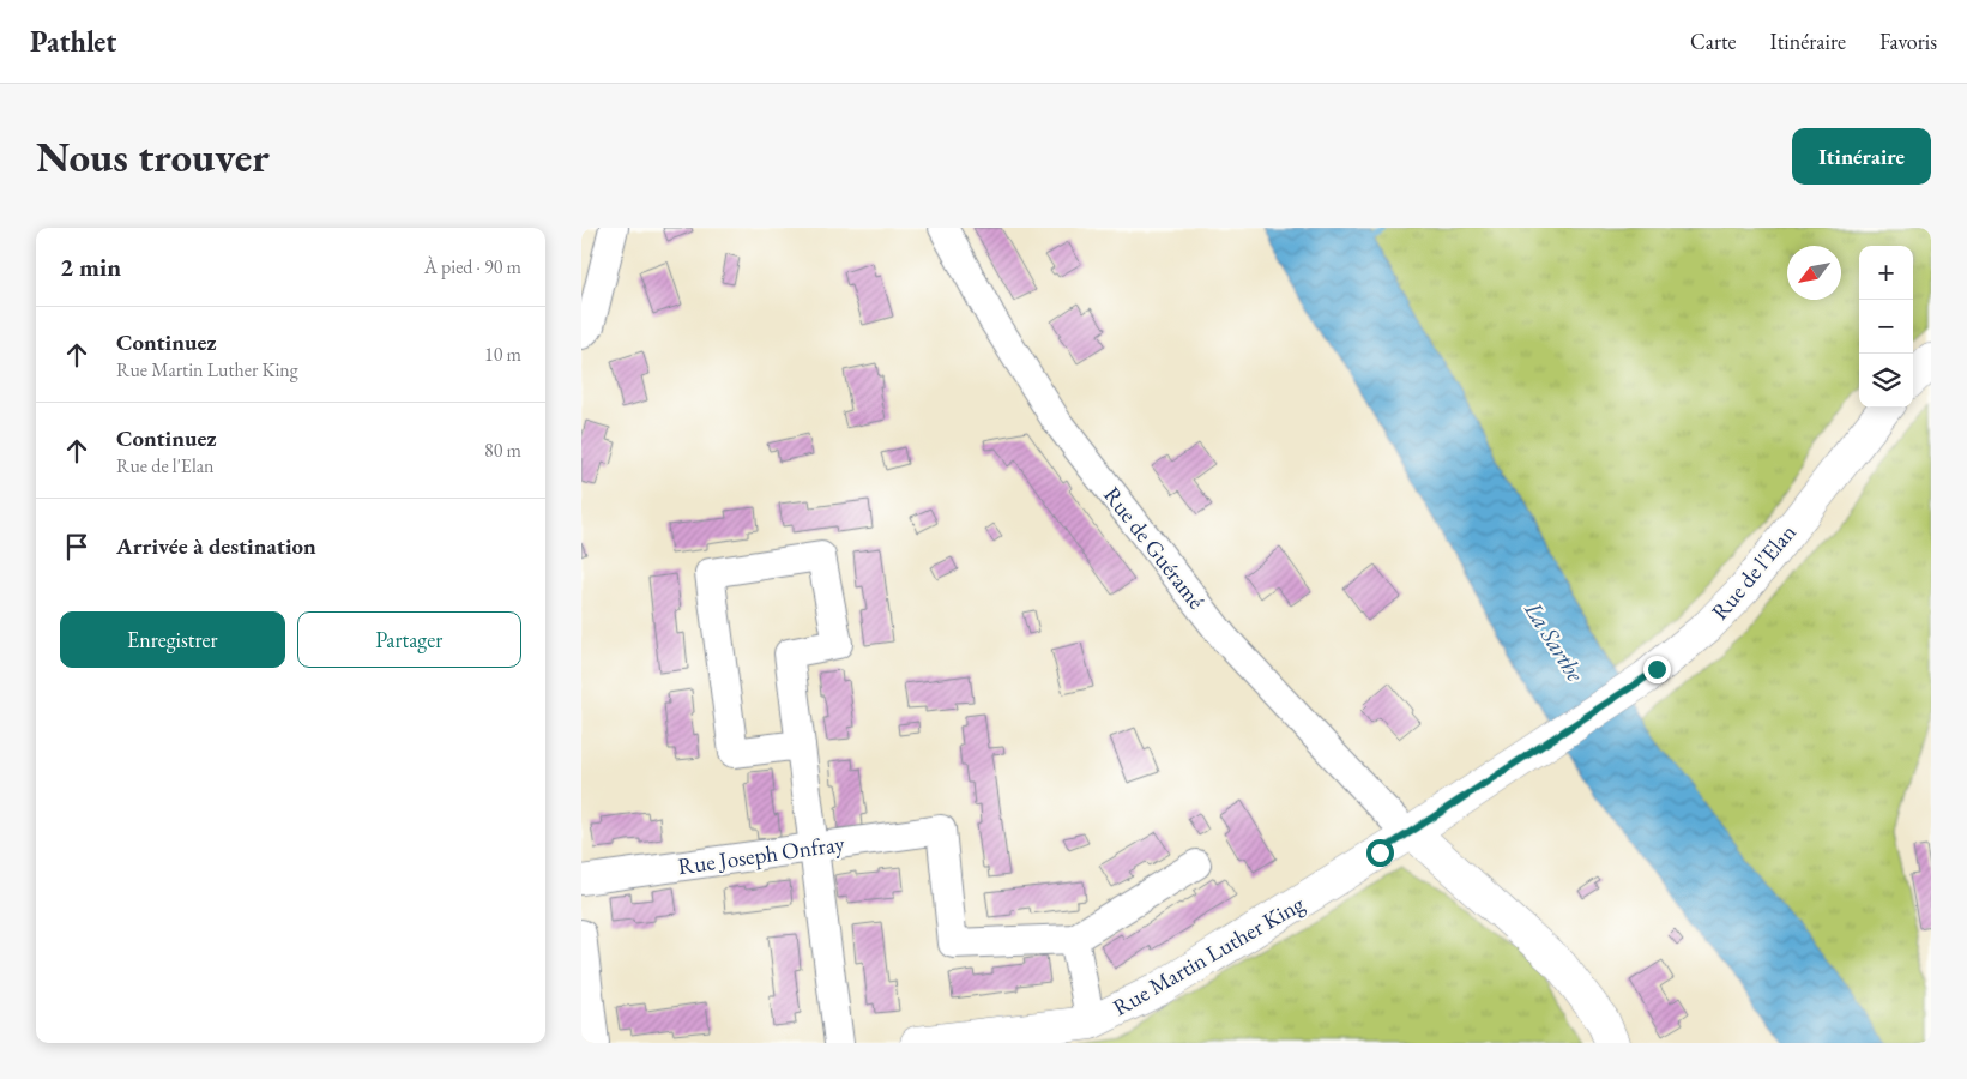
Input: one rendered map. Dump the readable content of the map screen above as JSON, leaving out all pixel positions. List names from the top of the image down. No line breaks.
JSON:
{"streets":{"street":["Rue de Guéramé","Rue de l'Elan","Rue Joseph Onfray","Rue Martin Luther King"]},"crossings":[["Rue de Guéramé","Rue de l'Elan"],["Rue de Guéramé","Rue Martin Luther King"],["Rue de l'Elan","Rue Martin Luther King"]],"water":["La Sarthe"],"north":"bottom left","page":{"header":"Pathlet","nav":["Carte","Itinéraire","Favoris"],"buttons":["Itinéraire",["Enregistrer","Partager"]],"title":"Nous trouver","heading":["2 min","À pied · 90 m"],"map_buttons":["+","−"],"list":[["Continuez","Rue Martin Luther King","10 m"],["Continuez","Rue de l'Elan","80 m"],"Arrivée à destination"]}}
